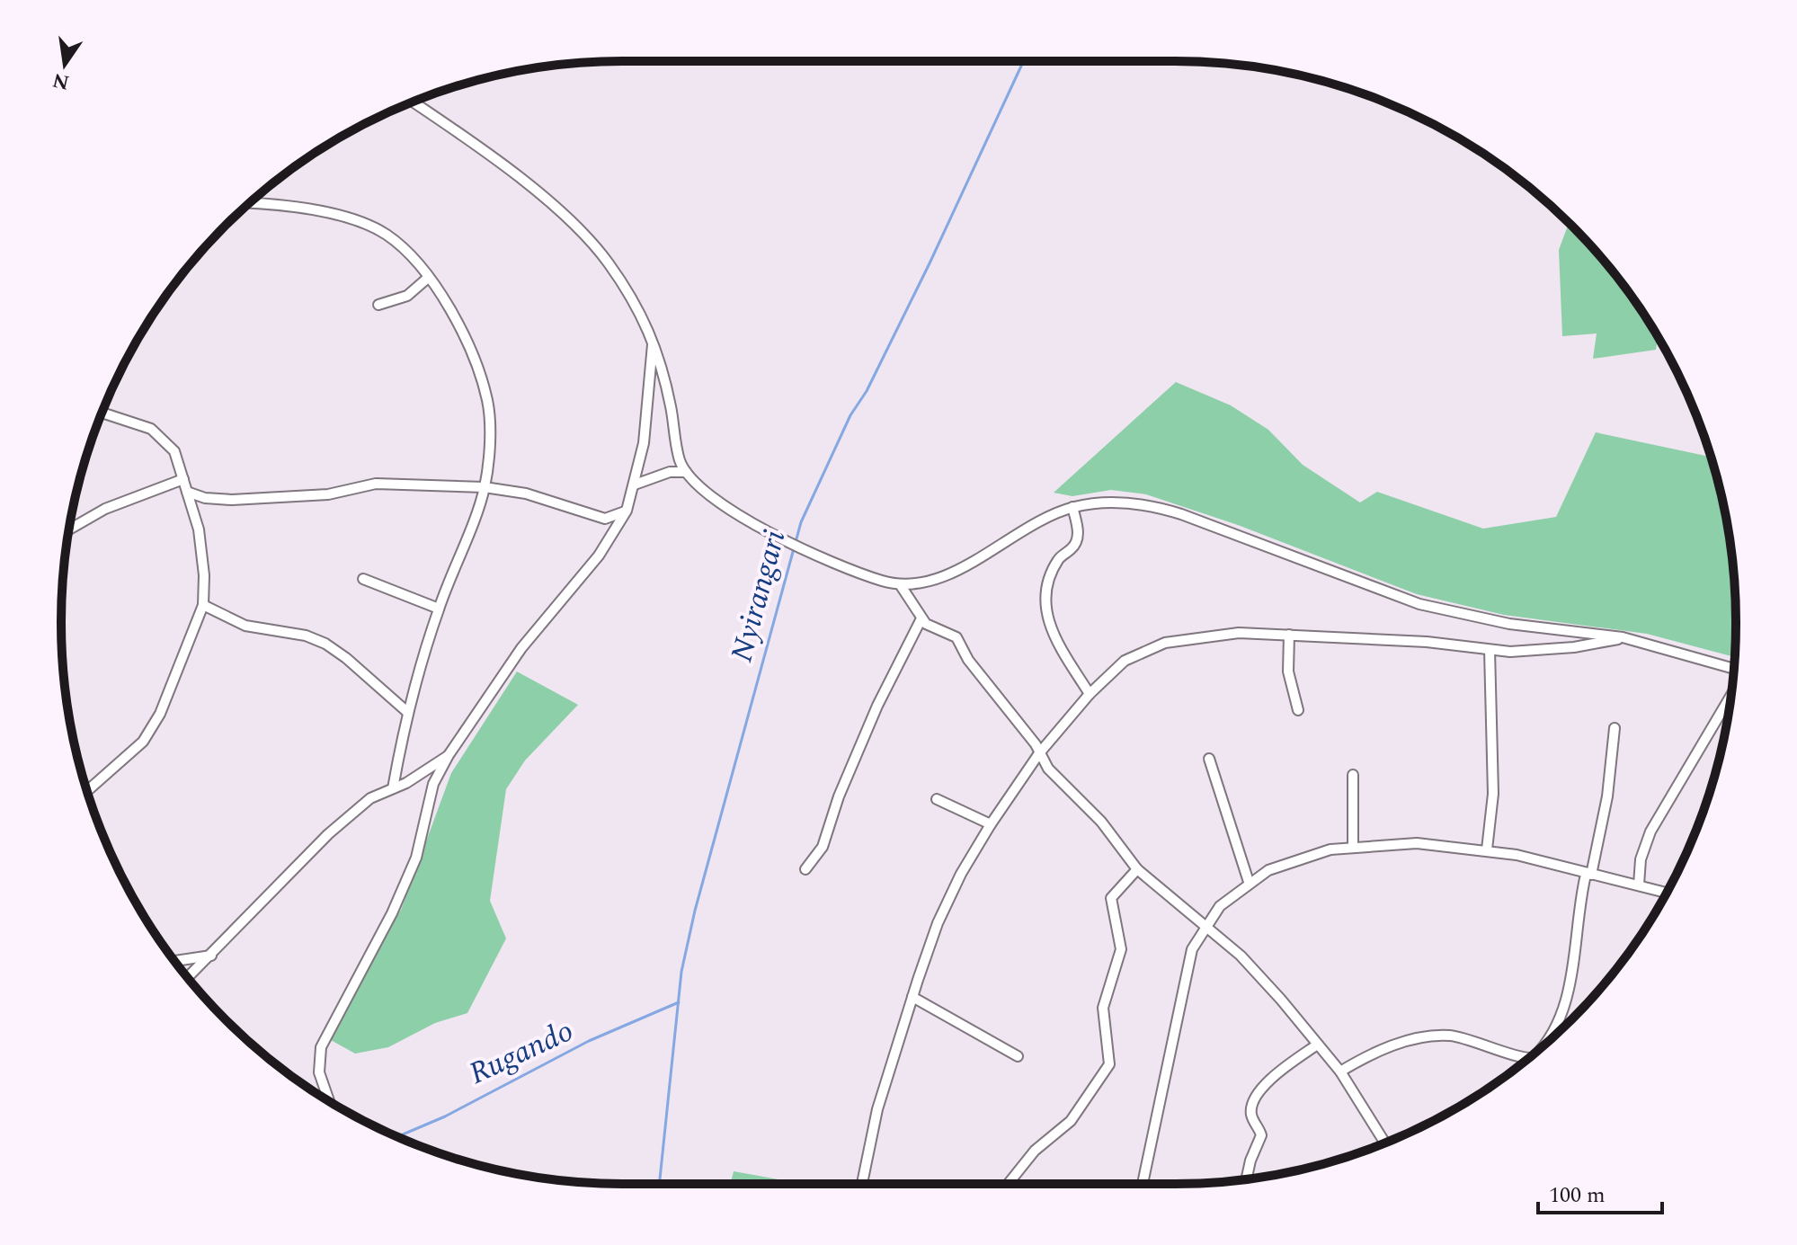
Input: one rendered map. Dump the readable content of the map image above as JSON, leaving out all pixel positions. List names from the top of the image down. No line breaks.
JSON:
{"water":["Nyirangari","Rugando"],"scale_bar":"100 m","north":"bottom"}
